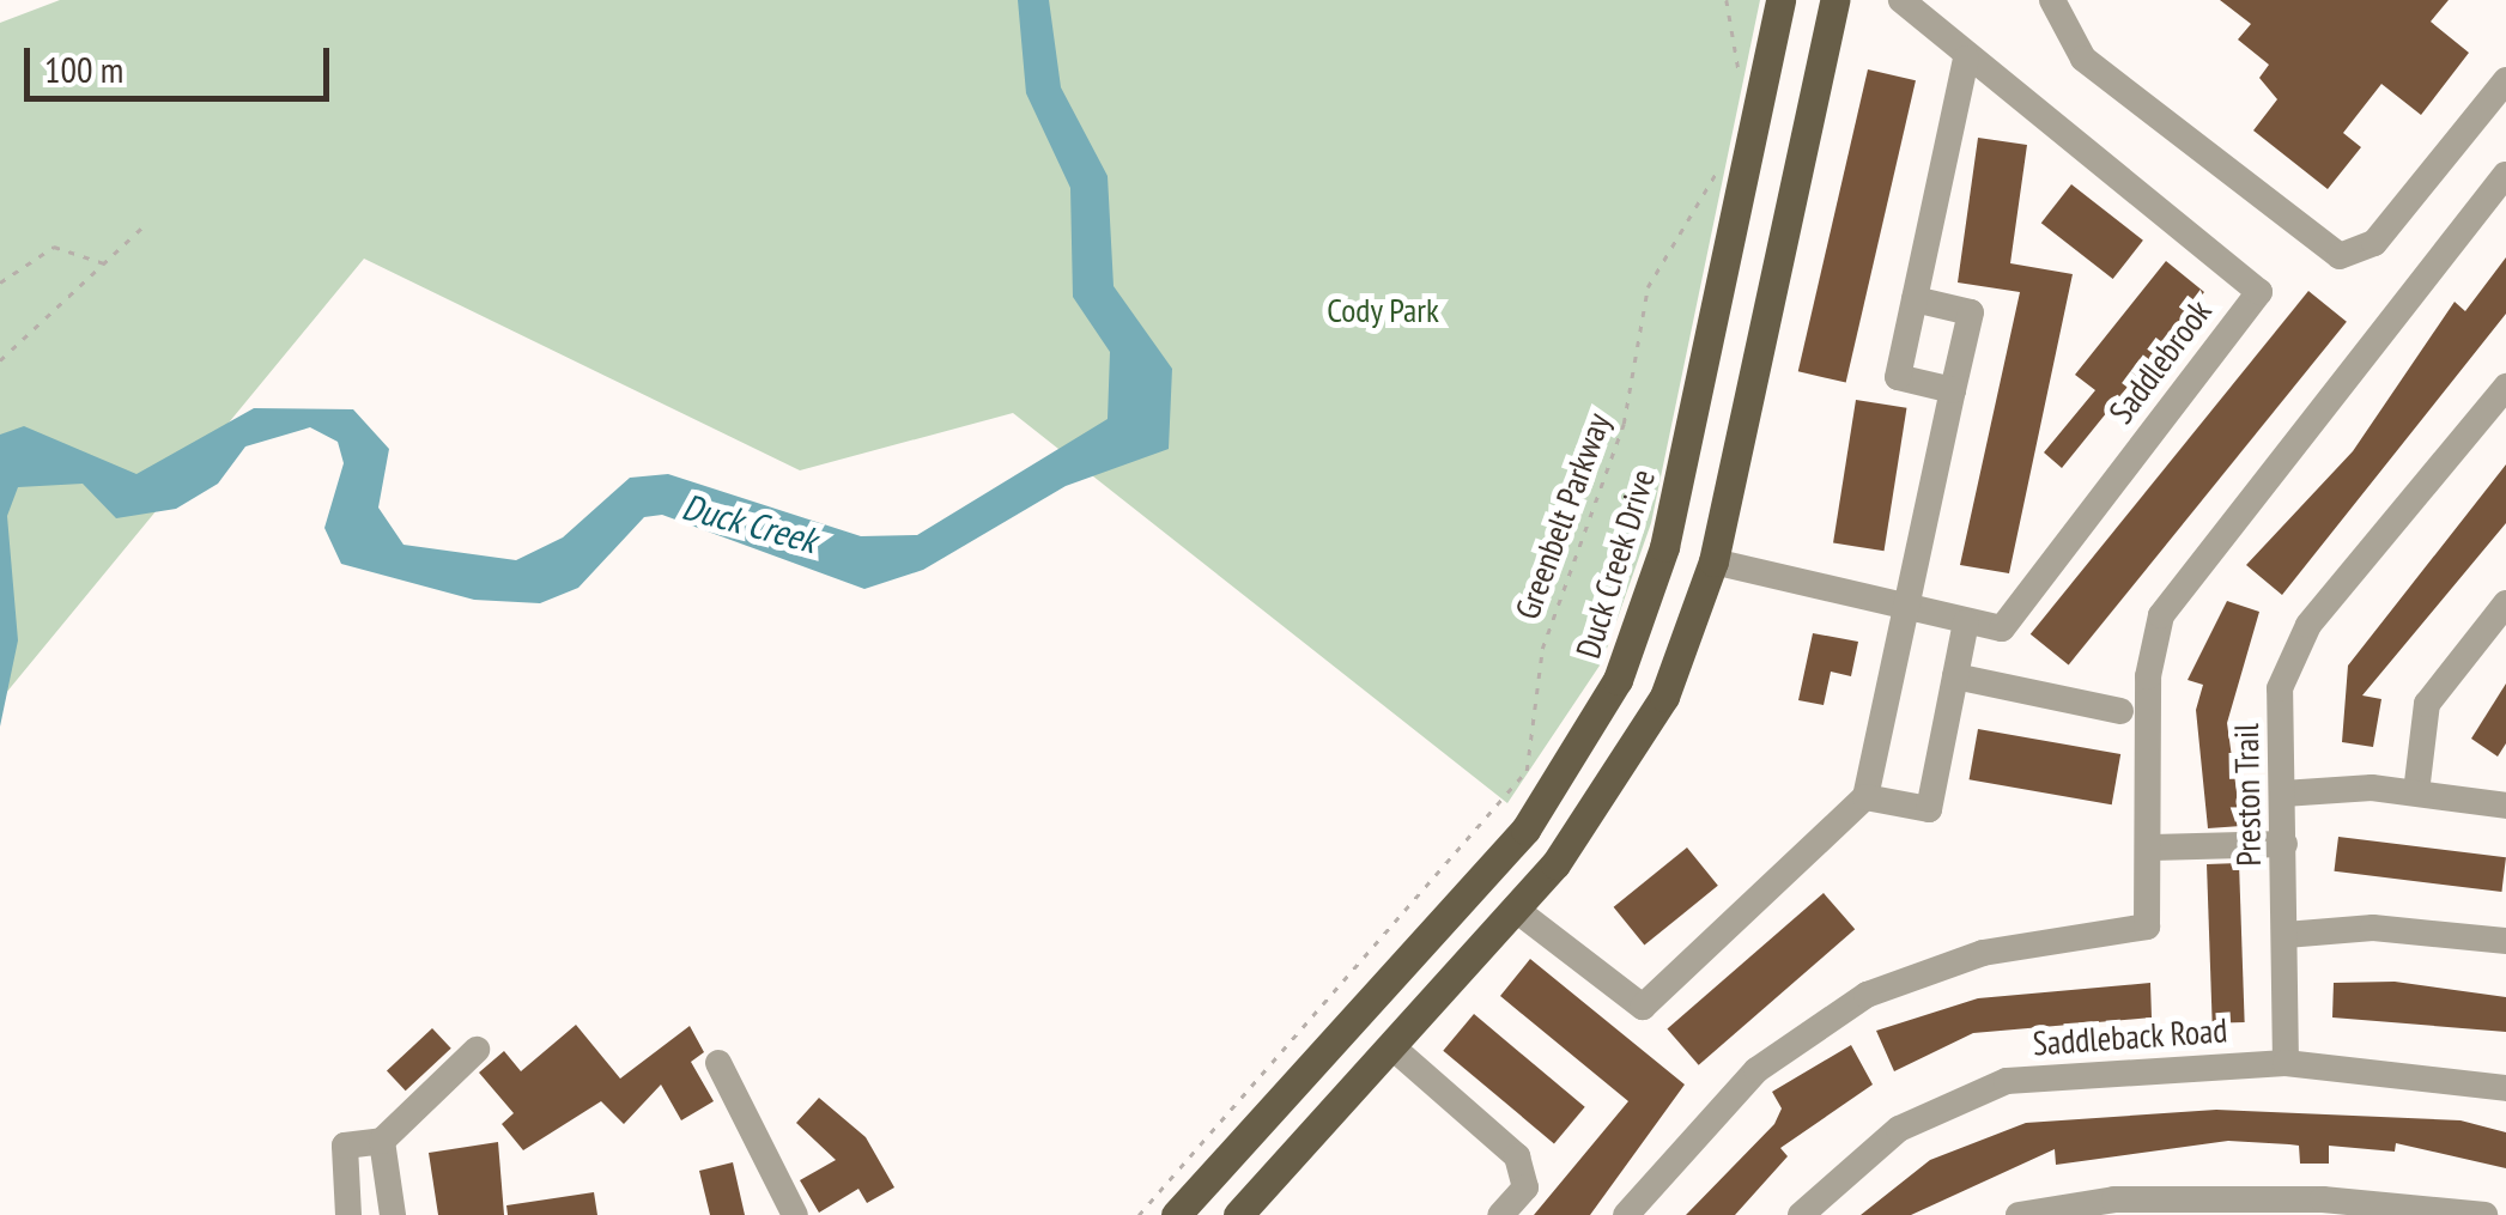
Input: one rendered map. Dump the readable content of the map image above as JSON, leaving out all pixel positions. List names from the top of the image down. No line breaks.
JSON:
{"streets":{"main road":["Duck Creek Drive"],"street":["Saddlebrook","Preston Trail","Saddleback Road"],"path":["Greenbelt Parkway"]},"crossings":[["Preston Trail","Saddleback Road"]],"water":["Duck Creek"],"parks":["Cody Park"],"scale_bar":"100 m"}
